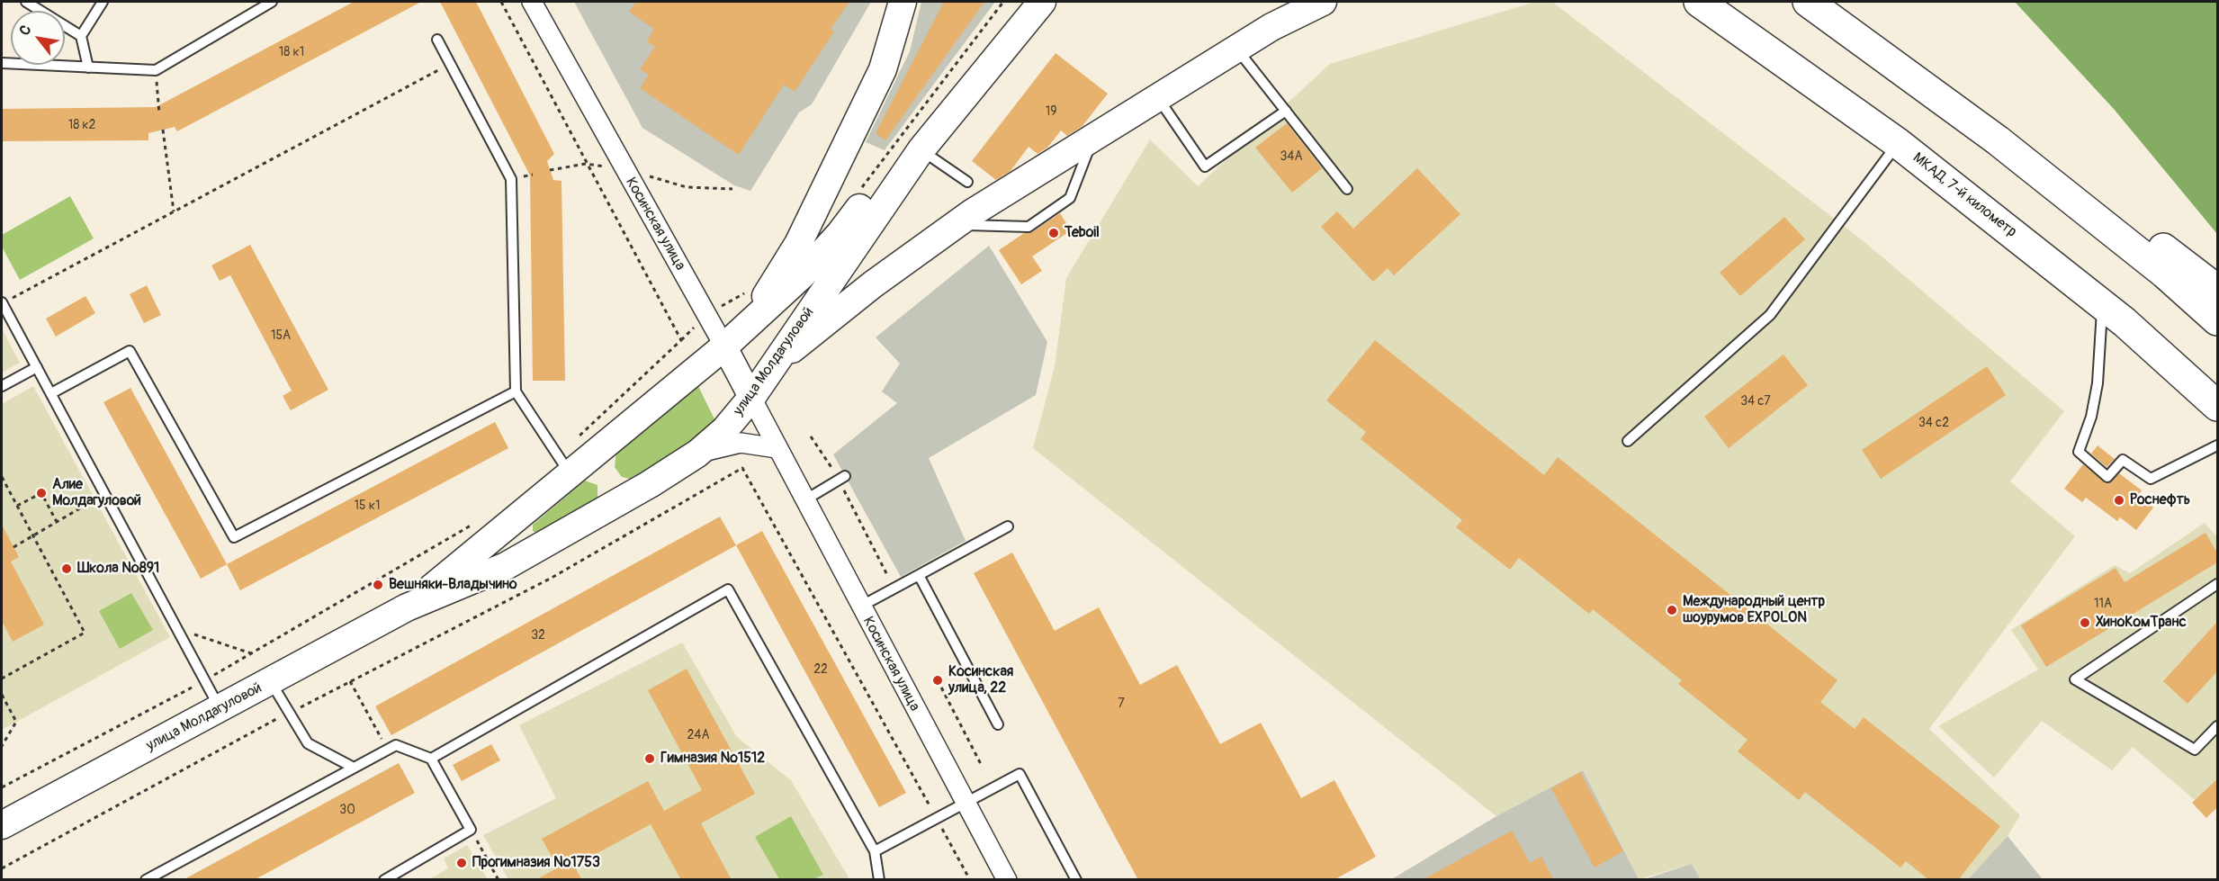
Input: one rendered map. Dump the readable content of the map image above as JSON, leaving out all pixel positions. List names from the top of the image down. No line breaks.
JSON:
{"streets":{"highway":["МКАД, 7-й километр"],"main road":["улица Молдагуловой"],"street":["Косинская улица"]},"crossings":[["Косинская улица","улица Молдагуловой"]],"places":["Teboil","Алие Молдагуловой","Роснефть","Школа №891","Вешняки-Владычино","Международный центр шоурумов EXPOLON","ХиноКомТранс","Косинская улица, 22","Гимназия №1512","Прогимназия №1753"],"house_numbers":["18 к1","19","18 к2","34А","15А","34 с7","34 с2","15 к1","11А","32","22","7","24А","30"],"north":"top left"}
